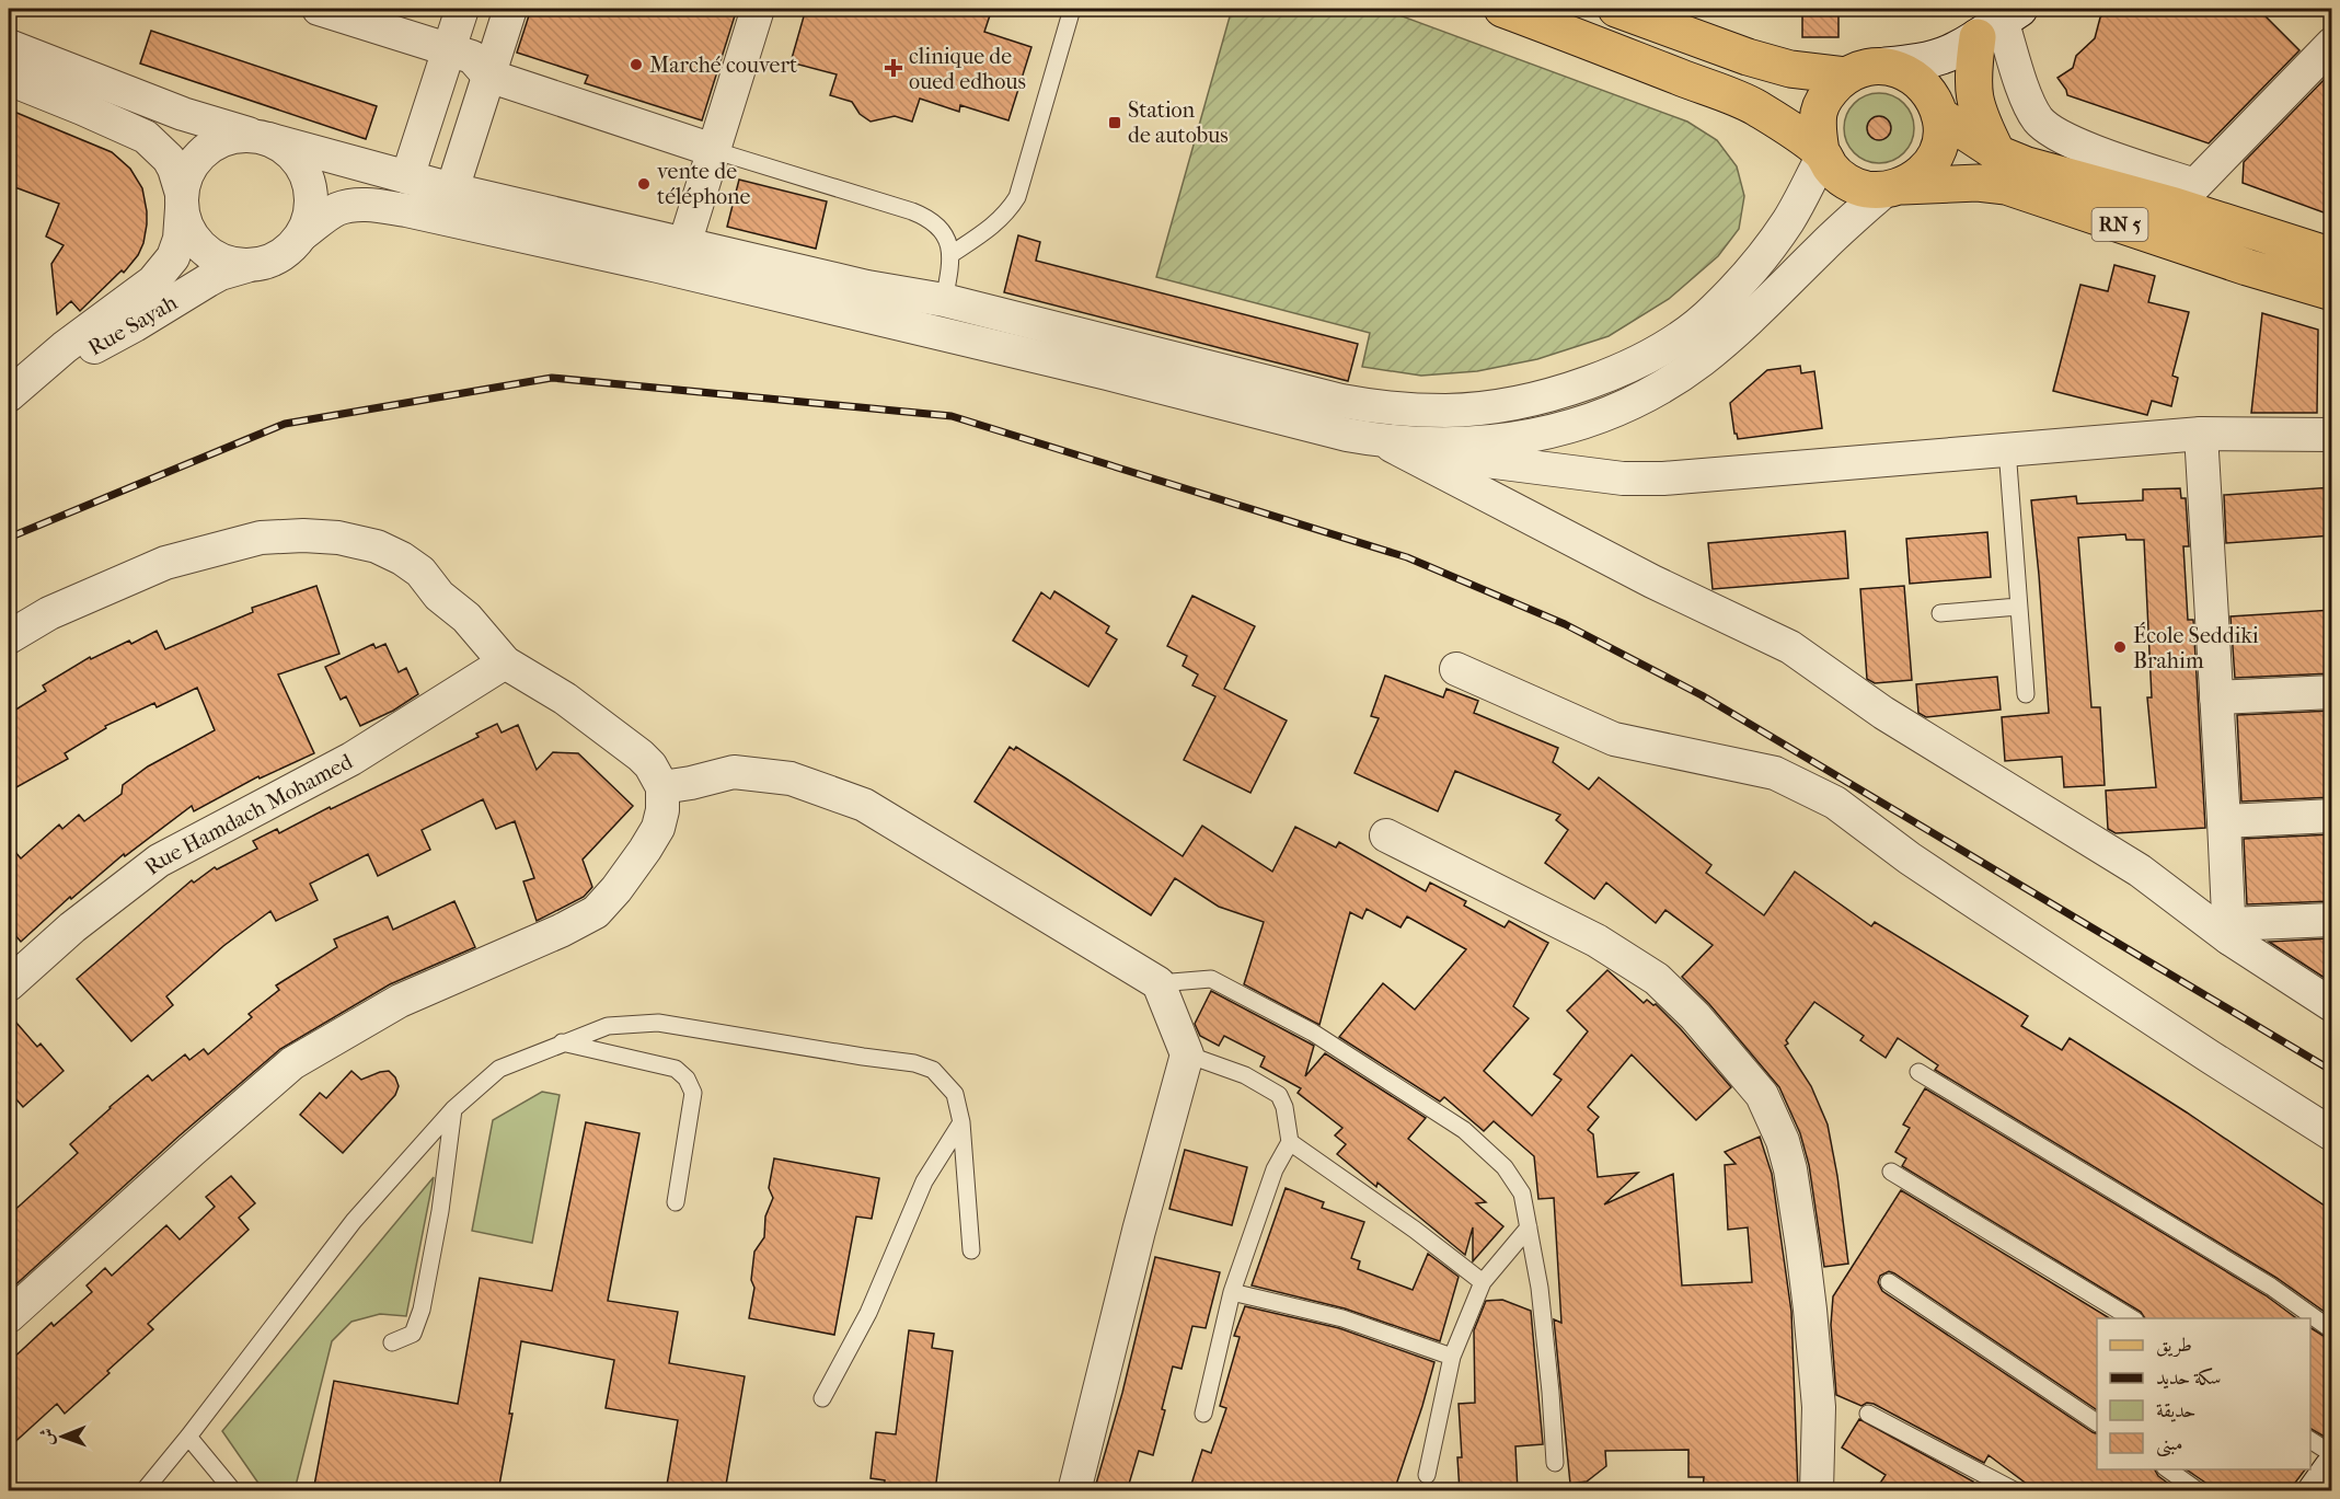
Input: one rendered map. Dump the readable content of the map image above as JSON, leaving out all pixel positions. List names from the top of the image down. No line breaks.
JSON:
{"streets":{"main road":["RN 5"],"street":["Rue Sayah","Rue Hamdach Mohamed"]},"places":{"other":["Marché couvert","vente de téléphone","École Seddiki Brahim"],"health":["clinique de oued edhous"],"transit":["Station de autobus"]},"legend":["طريق","سكة حديد","حديقة","مبنى"],"north":"left"}
